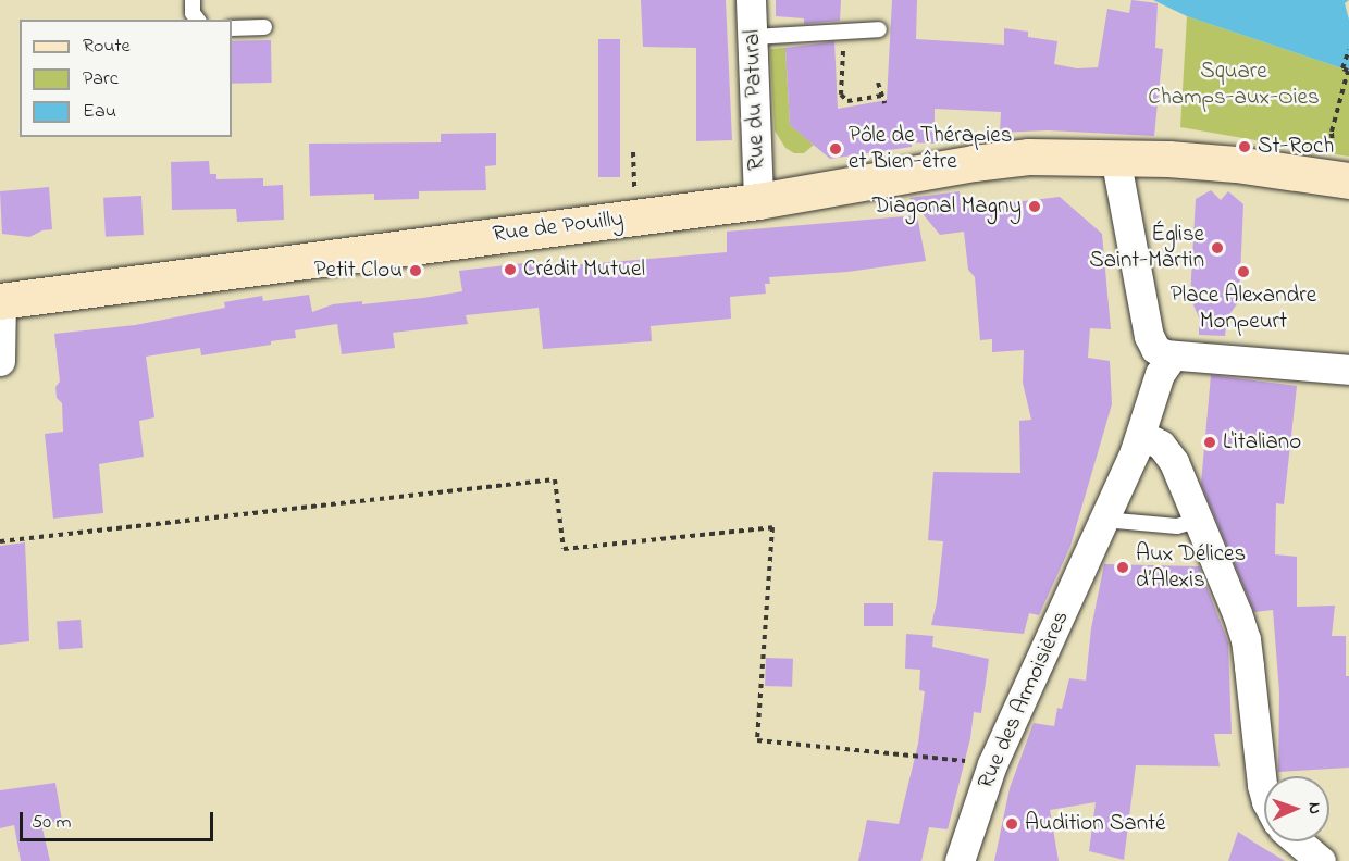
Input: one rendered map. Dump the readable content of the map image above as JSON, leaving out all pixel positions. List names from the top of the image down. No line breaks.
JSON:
{"streets":{"main road":["Rue de Pouilly"],"street":["Rue du Patural","Rue des Armoisières"]},"crossings":[["Rue du Patural","Rue de Pouilly"]],"parks":["Square Champs-aux-Oies"],"places":["St-Roch","Pôle de Thérapies et Bien-être","Diagonal Magny","Église Saint-Martin","Crédit Mutuel","Petit Clou","Place Alexandre Monpeurt","L'italiano","Aux Délices d’Alexis","Audition Santé"],"legend":["Route","Parc","Eau"],"scale_bar":"50 m","north":"right"}
